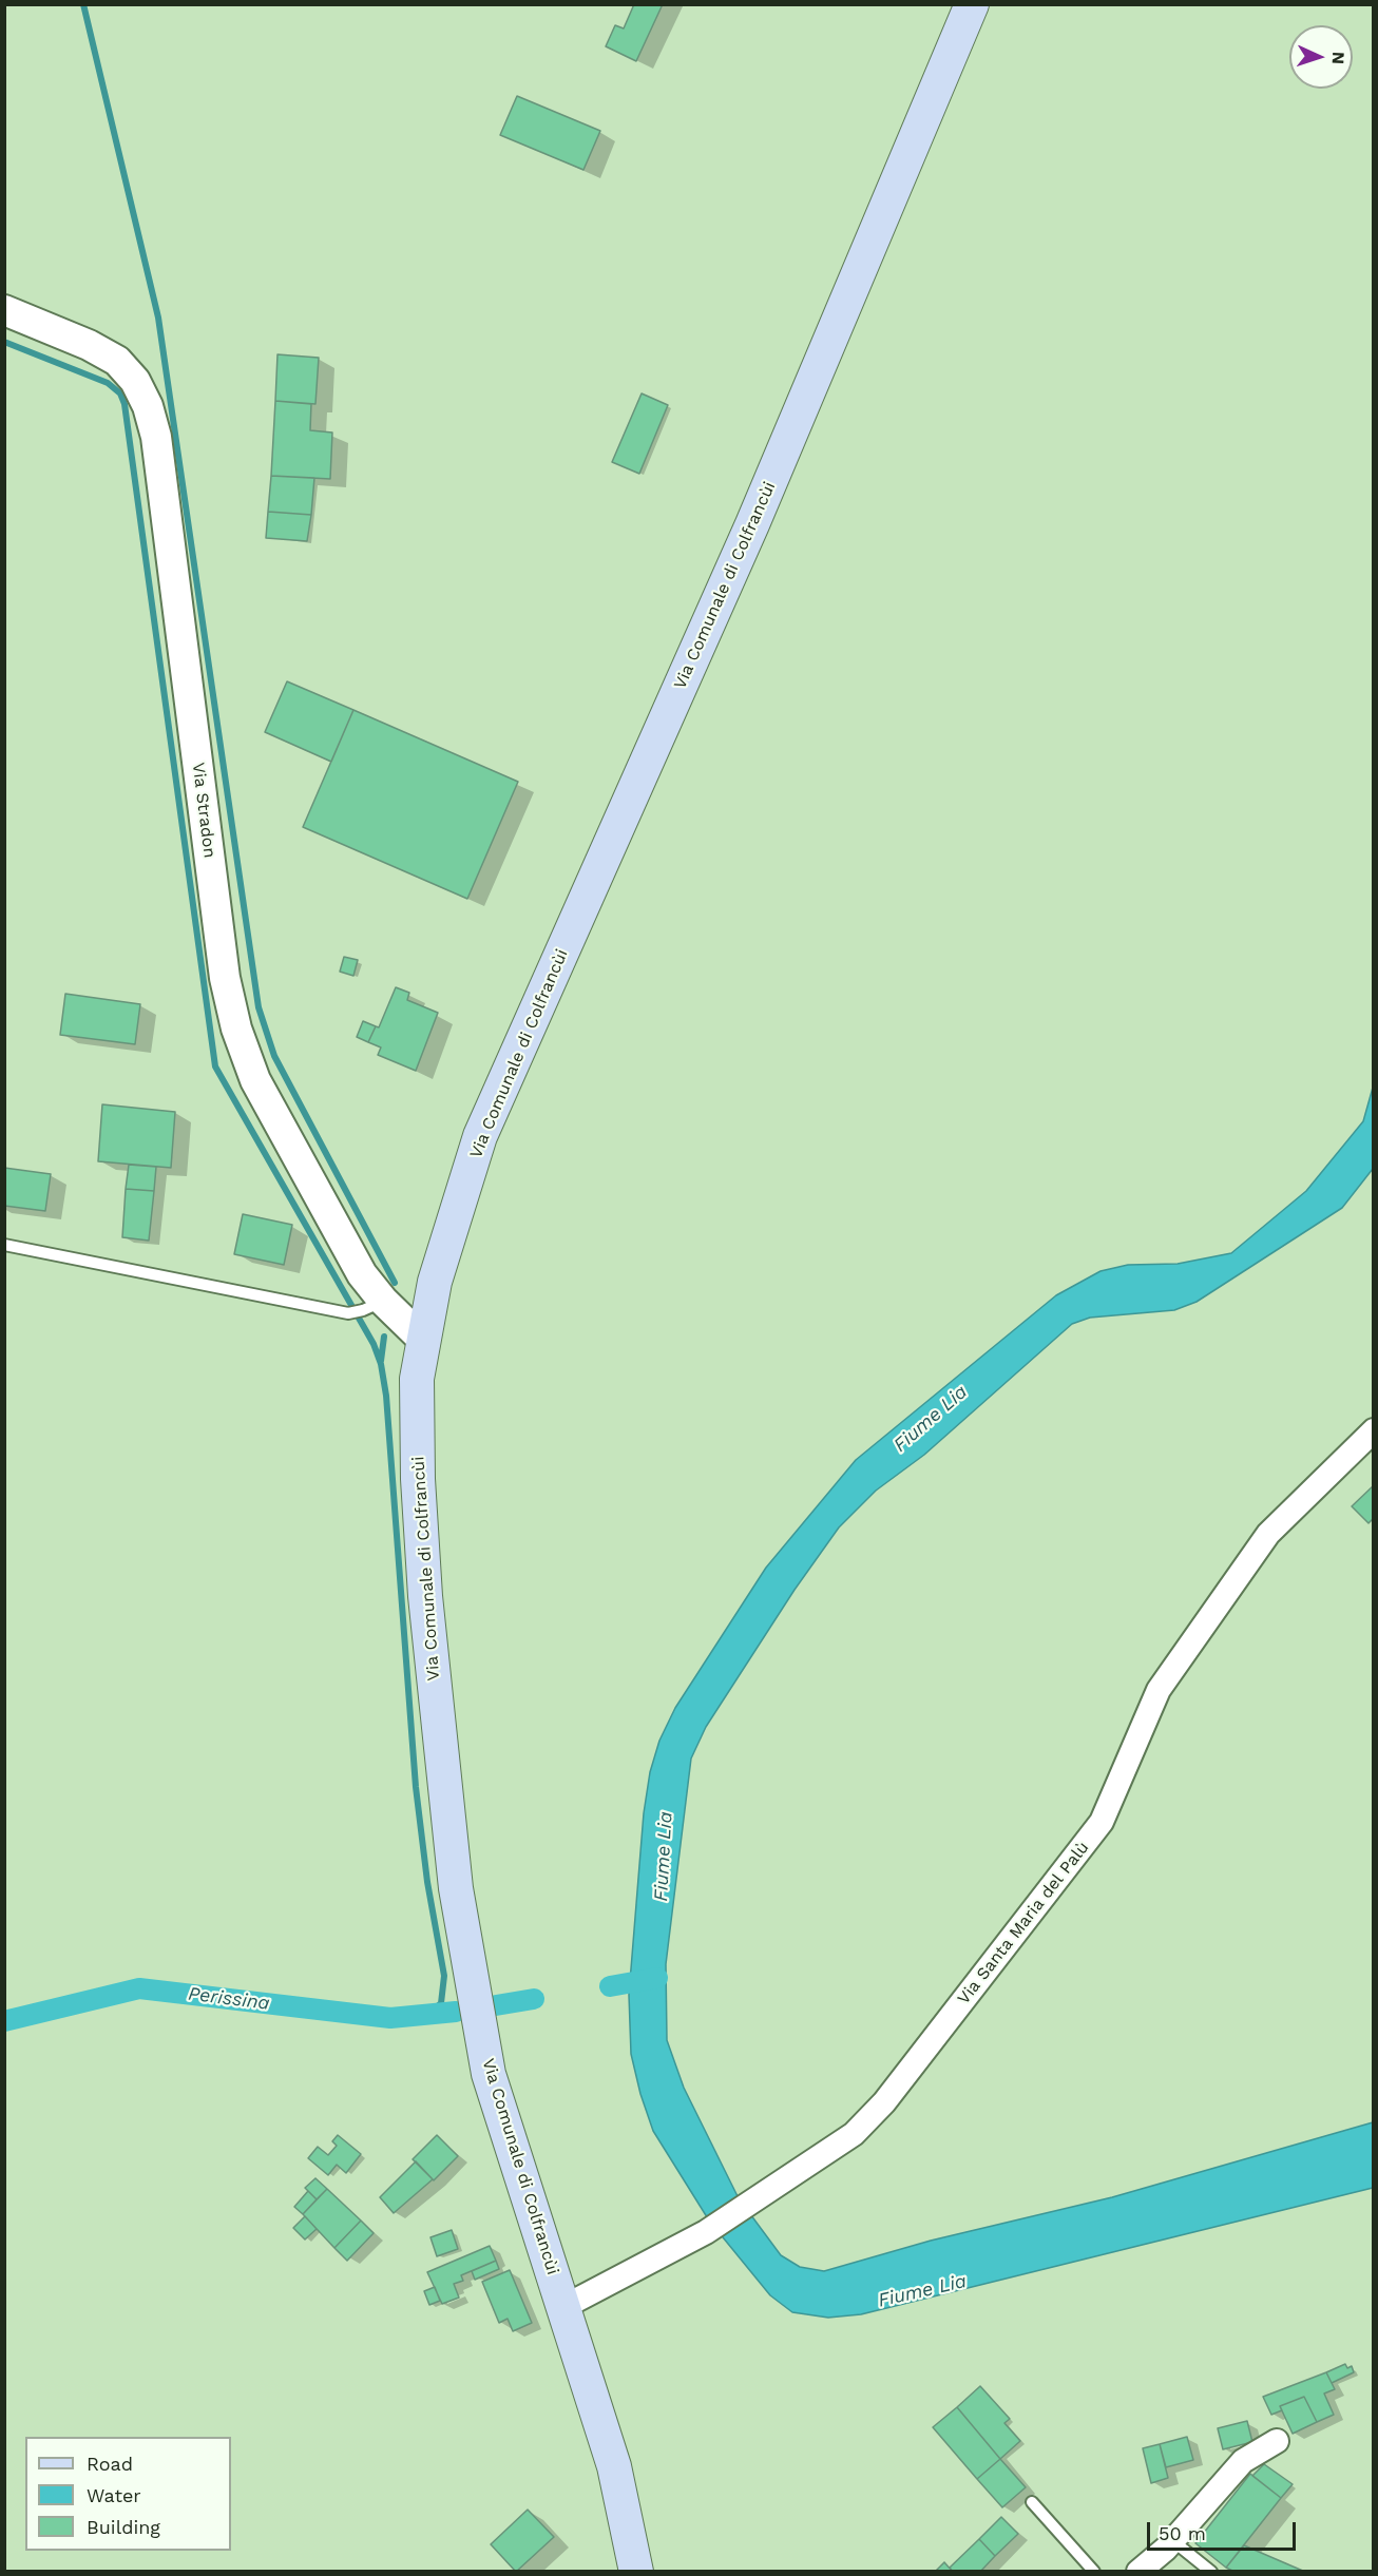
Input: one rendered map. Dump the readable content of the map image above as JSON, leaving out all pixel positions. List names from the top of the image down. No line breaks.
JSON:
{"streets":{"main road":["Via Comunale di Colfrancùi"],"street":["Via Stradon","Via Santa Maria del Palù"]},"crossings":[["Via Comunale di Colfrancùi","Via Stradon"],["Via Comunale di Colfrancùi","Via Santa Maria del Palù"]],"water":["Fiume Lia","Perissina"],"legend":["Road","Water","Building"],"scale_bar":"50 m","north":"right"}
